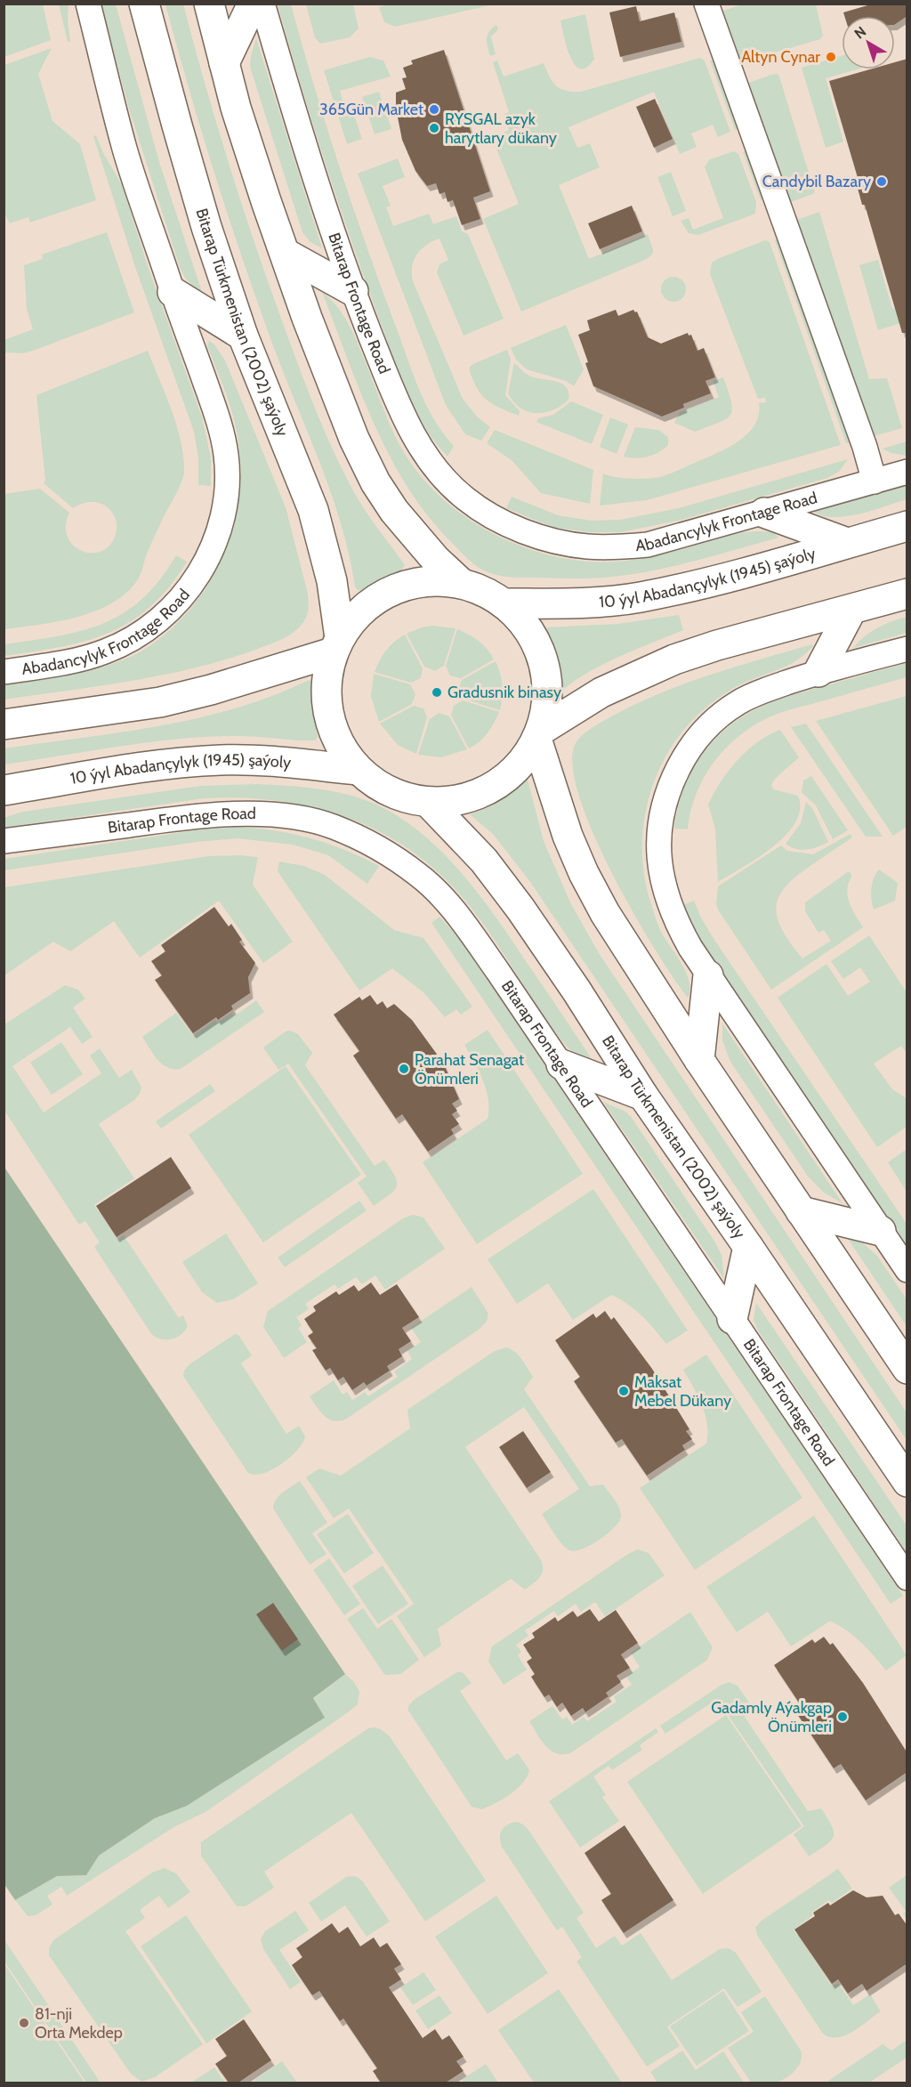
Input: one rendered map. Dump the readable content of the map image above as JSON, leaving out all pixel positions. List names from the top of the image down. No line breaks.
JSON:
{"streets":{"main road":["Bitarap Türkmenistan (2002) şaýoly","10 ýyl Abadançylyk (1945) şaýoly"],"street":["Bitarap Frontage Road","Abadancylyk Frontage Road"]},"crossings":[["Bitarap Frontage Road","Abadancylyk Frontage Road"]],"places":["Altyn Cynar","365Gün Market","RYSGAL azyk harytlary dükany","Candybil Bazary","Gradusnik binasy","Parahat Senagat Önümleri","Maksat Mebel Dükany","Gadamly Aýakgap Önümleri","81-nji Orta Mekdep"],"north":"top left"}
